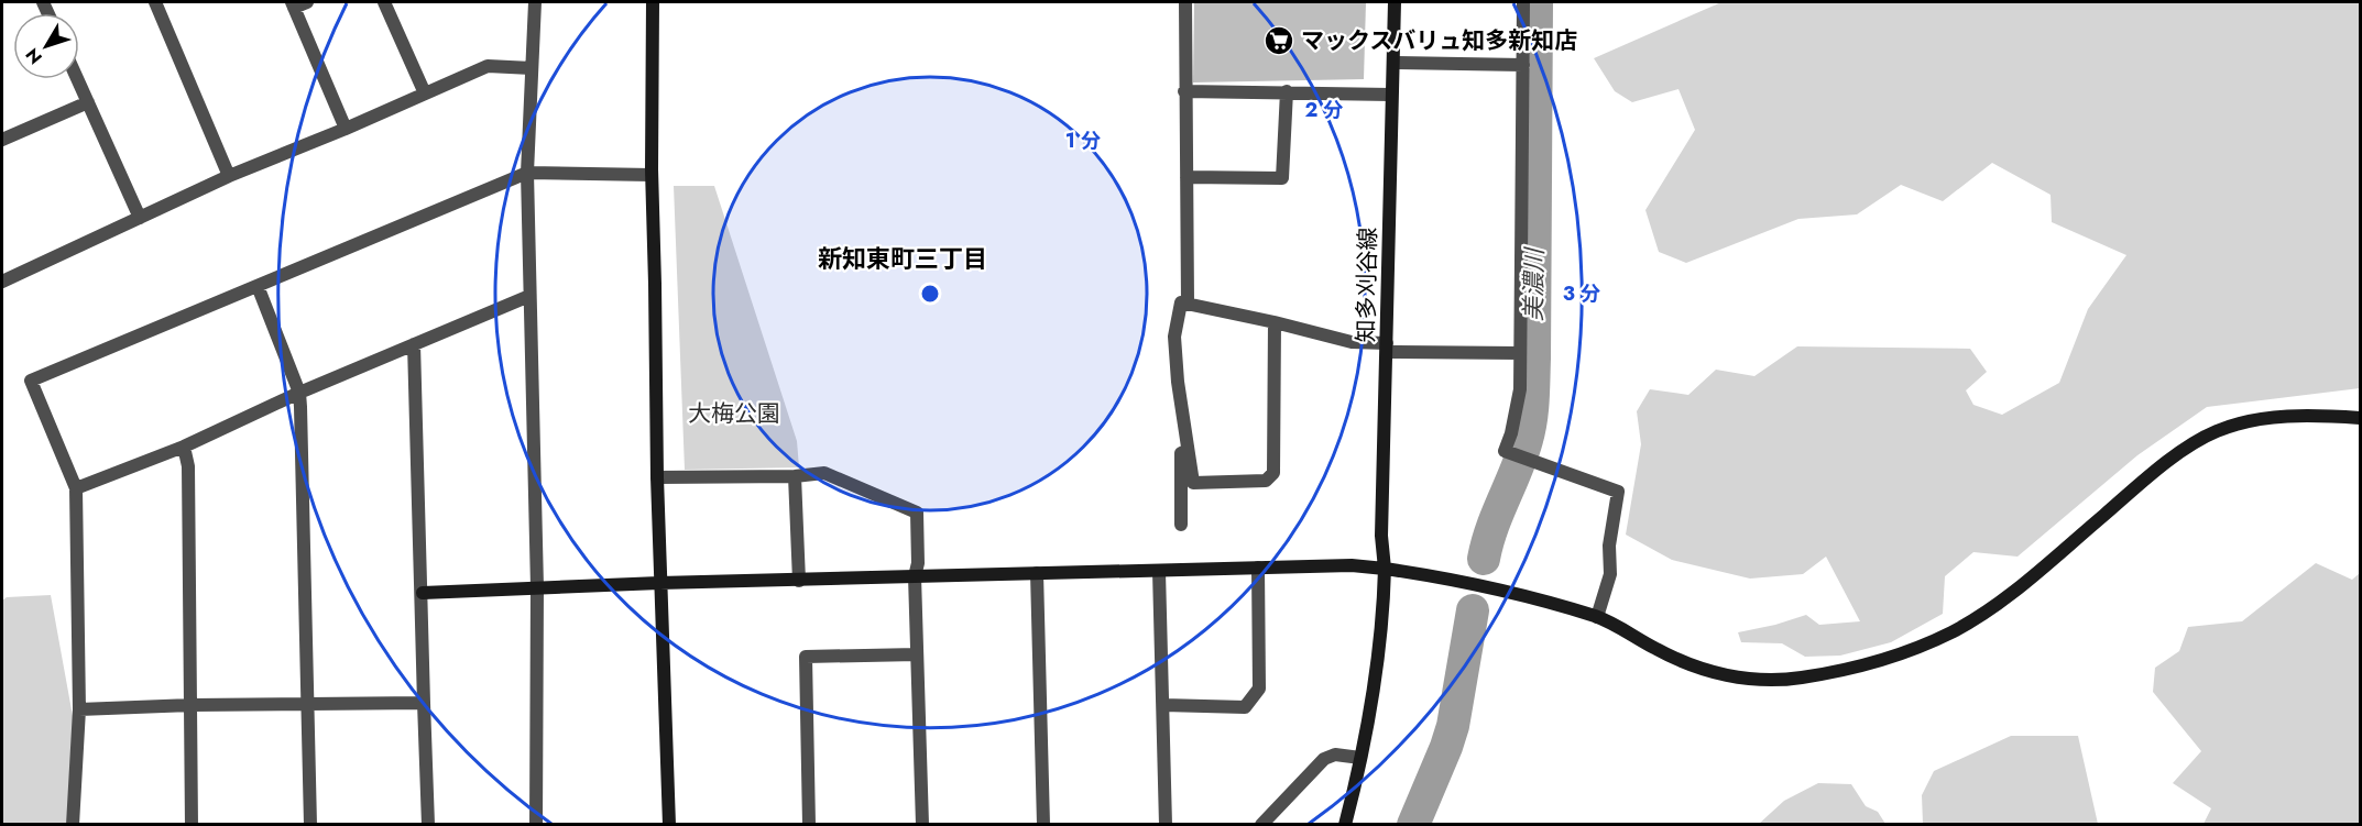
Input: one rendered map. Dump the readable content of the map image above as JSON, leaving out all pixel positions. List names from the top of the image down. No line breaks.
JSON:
{"streets":{"street":["知多刈谷線"]},"districts":["新知東町三丁目"],"water":["美濃川"],"parks":["大梅公園"],"places":{"supermarket":["マックスバリュ知多新知店"]},"north":"bottom left","rings":["2 分","1 分","3 分"]}
